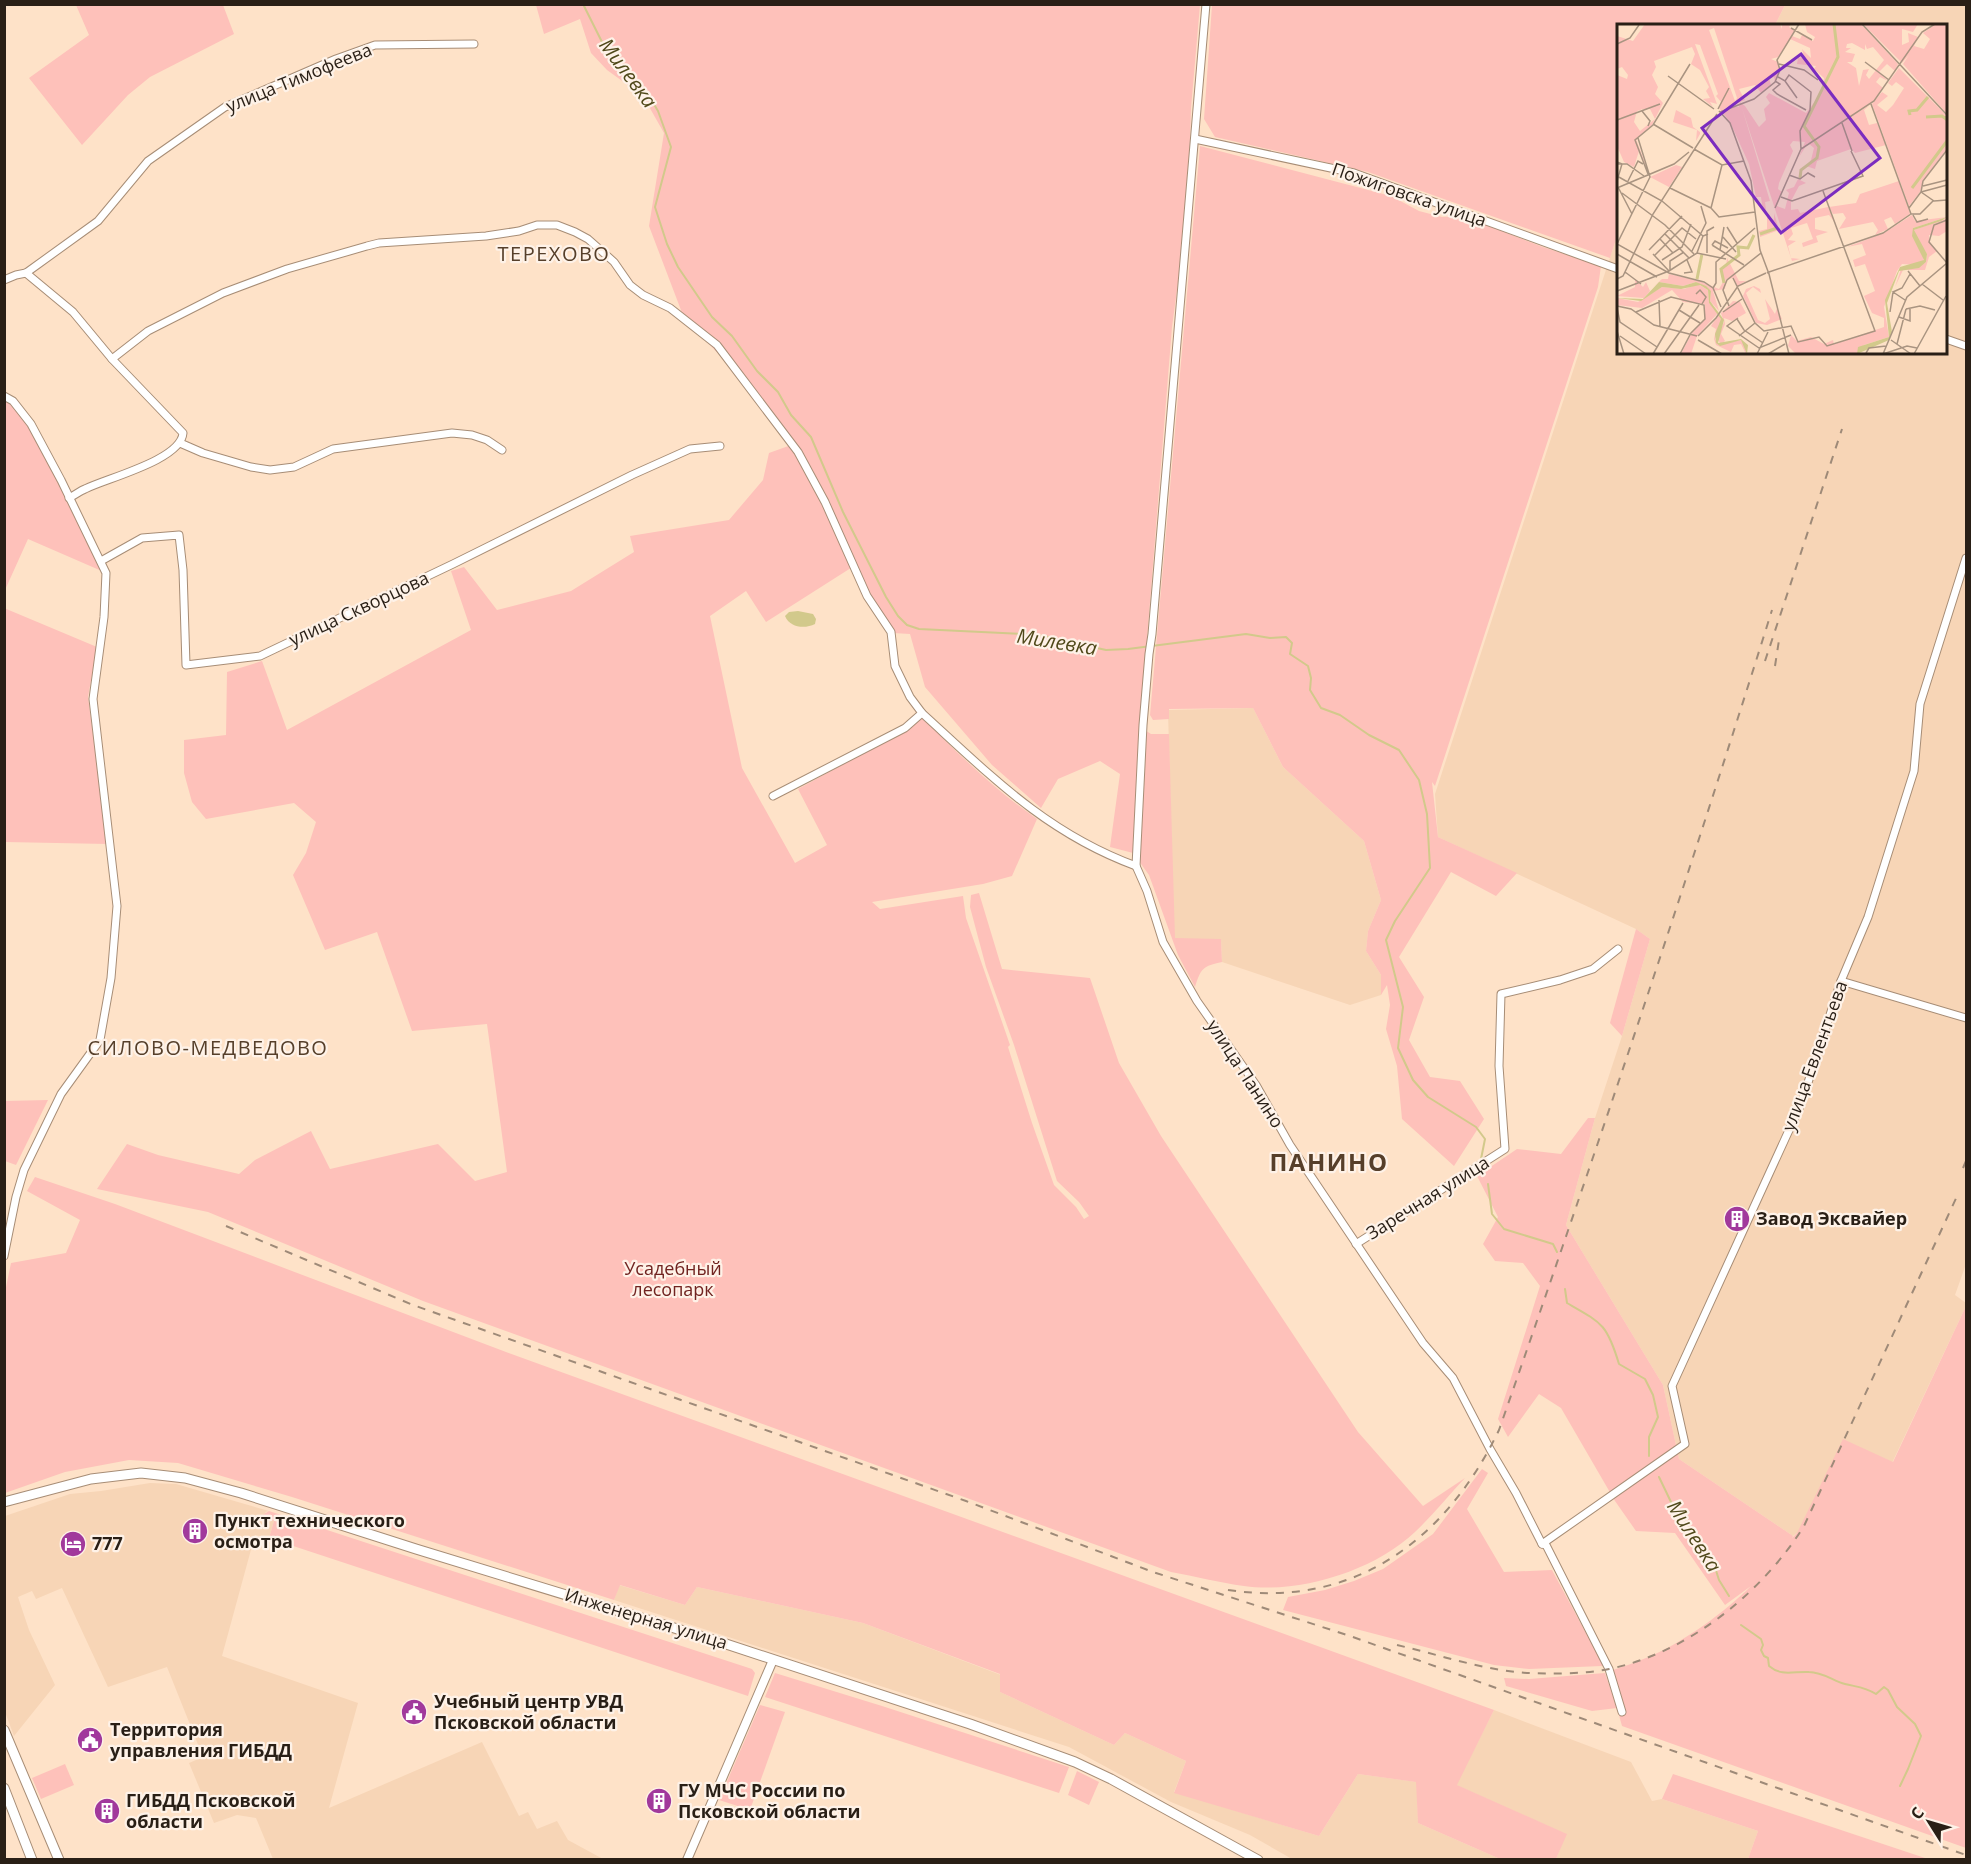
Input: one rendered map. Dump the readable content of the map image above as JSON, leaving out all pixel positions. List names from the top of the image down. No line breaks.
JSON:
{"streets":{"main road":["Инженерная улица"],"street":["улица Тимофеева","Пожиговска улица","улица Скворцова","улица Евлентьева","улица Панино","Заречная улица"]},"crossings":[["Пожиговска улица","улица Панино"],["улица Евлентьева","улица Панино"],["улица Панино","Заречная улица"]],"districts":["ТЕРЕХОВО","СИЛОВО-МЕДВЕДОВО","ПАНИНО"],"water":["Милевка"],"parks":["Усадебный лесопарк"],"places":{"building":["Завод Эксвайер","Пункт технического осмотра","ГУ МЧС России по Псковской области","ГИБДД Псковской области"],"hotel":["777"],"public building":["Учебный центр УВД Псковской области","Территория управления ГИБДД"]},"north":"top left"}
